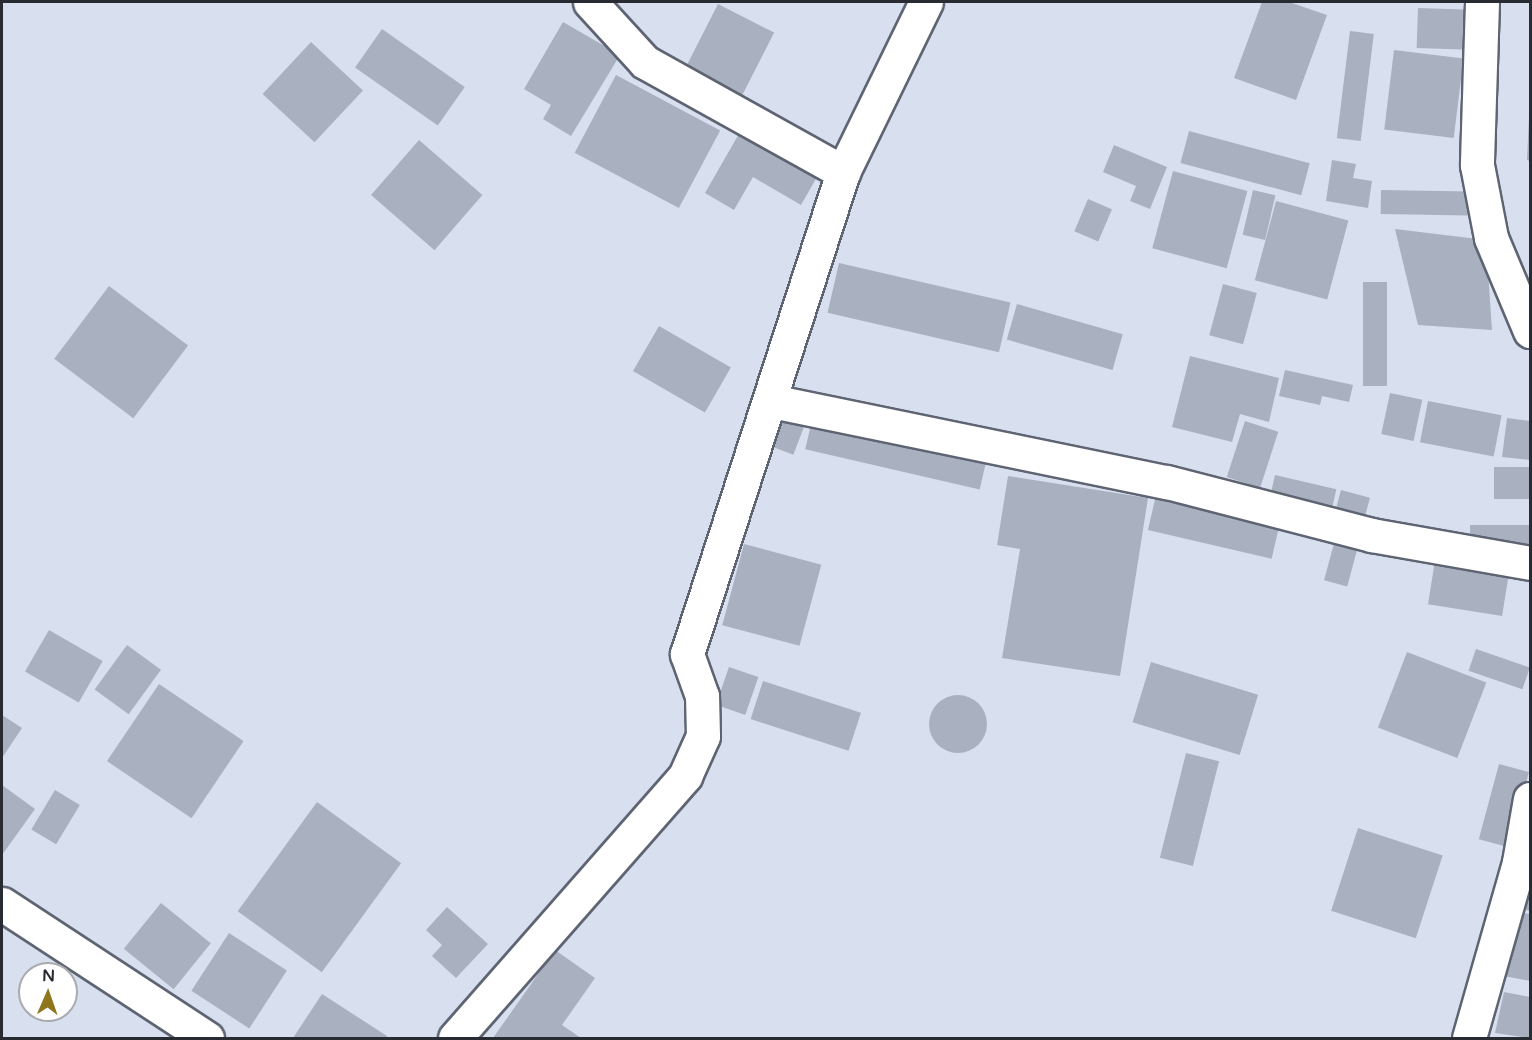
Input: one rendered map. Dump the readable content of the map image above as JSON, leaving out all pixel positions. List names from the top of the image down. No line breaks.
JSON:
{"north":"top"}
